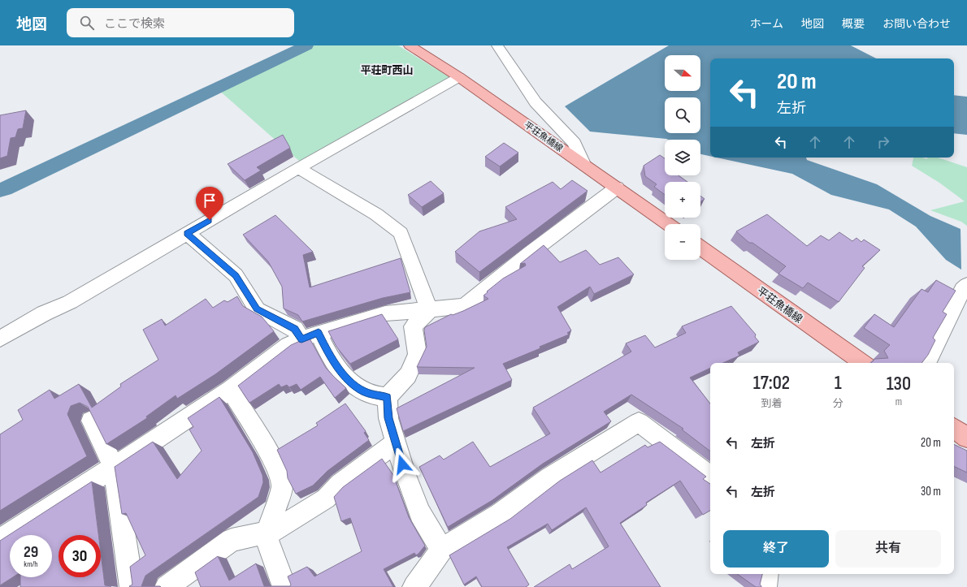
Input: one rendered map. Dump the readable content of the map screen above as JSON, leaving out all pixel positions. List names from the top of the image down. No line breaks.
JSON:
{"streets":{"main road":["平荘魚橋線"]},"districts":["平荘町西山"],"north":"right","page":{"header":"地図","search":"ここで検索","nav":["ホーム","地図","概要","お問い合わせ"],"map_buttons":["+","−"],"turn":["20 m","左折"],"eta":["17:02","到着","1","分","130","m"],"list":[{"name":"左折","value":"20 m"},{"name":"左折","value":"30 m"}],"buttons":["終了","共有"],"speed":"29 km/h","limit":"30"}}
